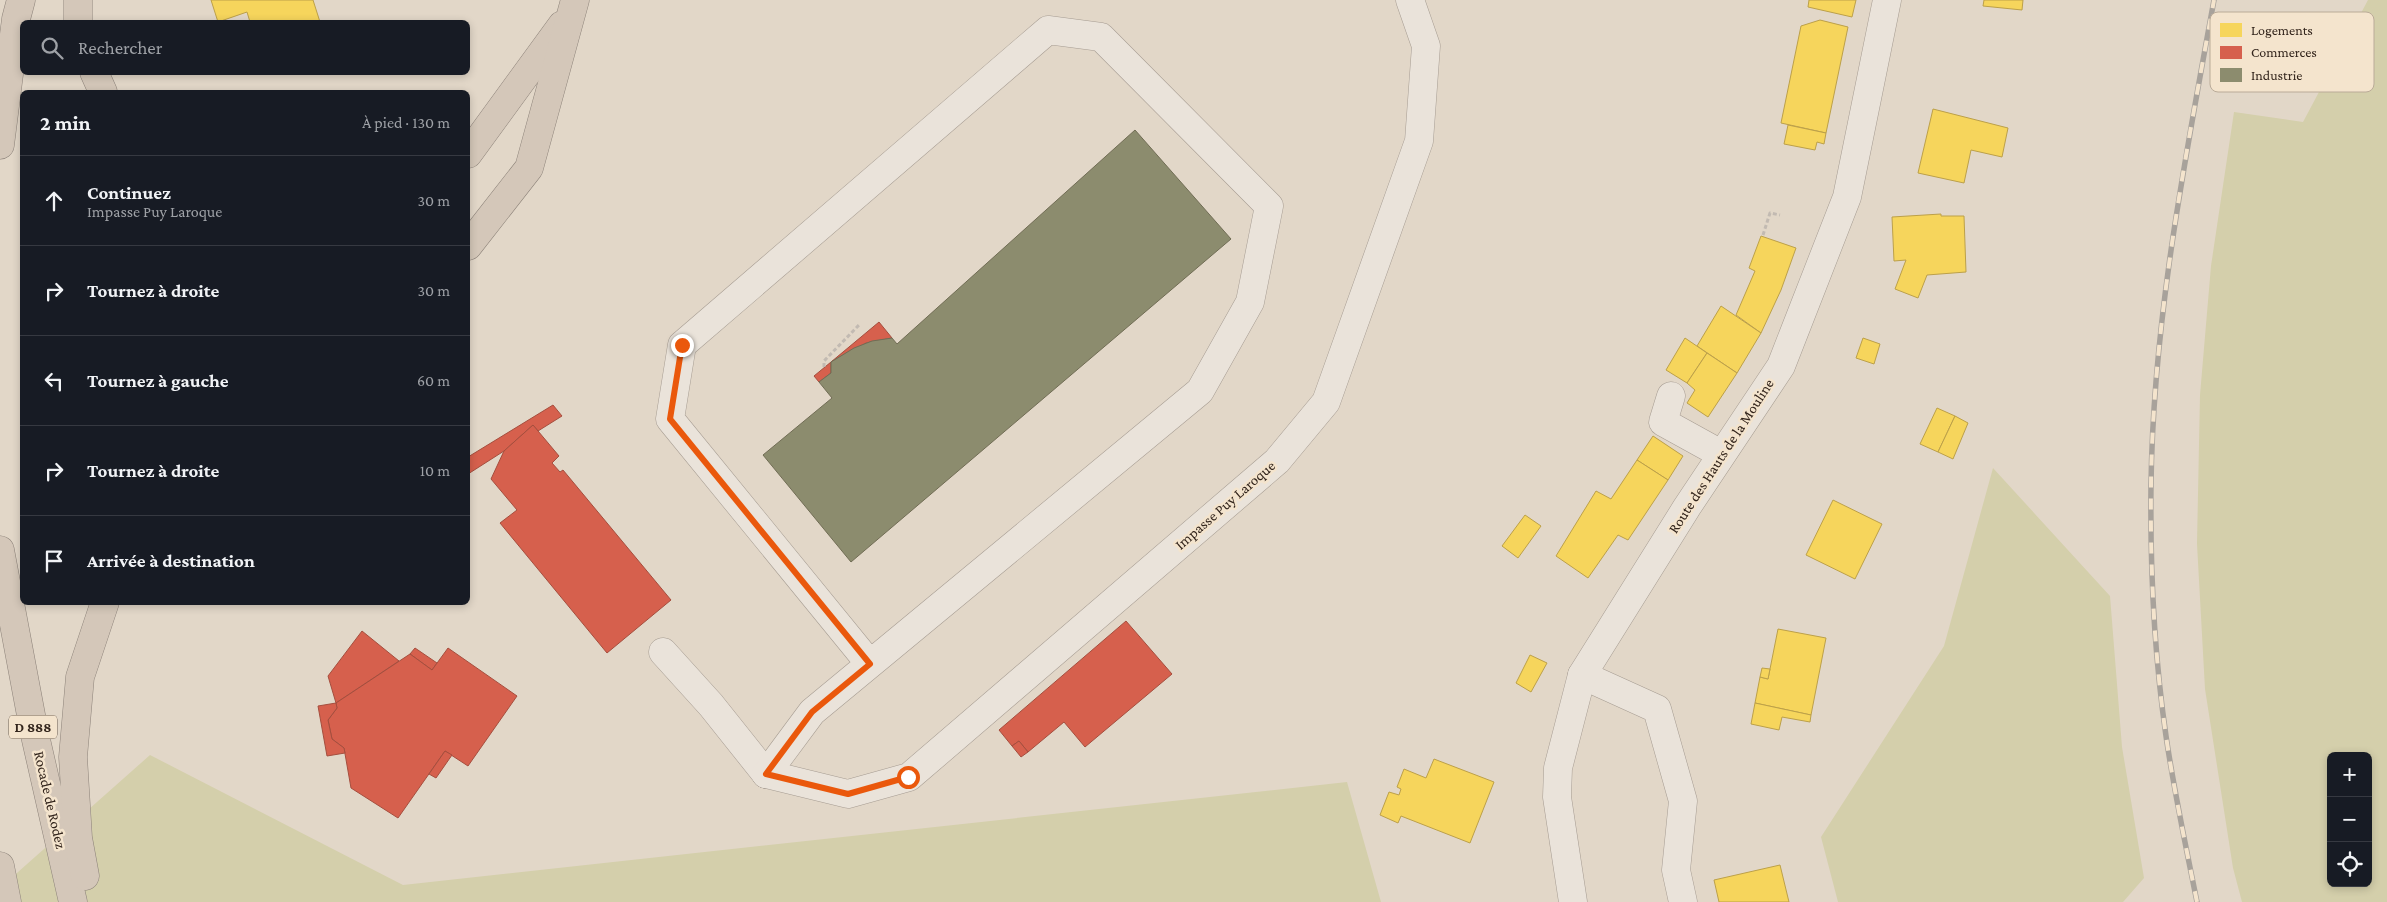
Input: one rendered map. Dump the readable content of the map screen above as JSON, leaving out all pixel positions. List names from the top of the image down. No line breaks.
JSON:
{"streets":{"highway":["D 888","Rocade de Rodez"],"street":["Route des Hauts de la Mouline","Impasse Puy Laroque"]},"legend":["Logements","Commerces","Industrie"],"page":{"search":"Rechercher","heading":["2 min","À pied · 130 m"],"list":[["Continuez","Impasse Puy Laroque","30 m"],["Tournez à droite","30 m"],["Tournez à gauche","60 m"],["Tournez à droite","10 m"],"Arrivée à destination"],"map_buttons":["+","−"]}}
